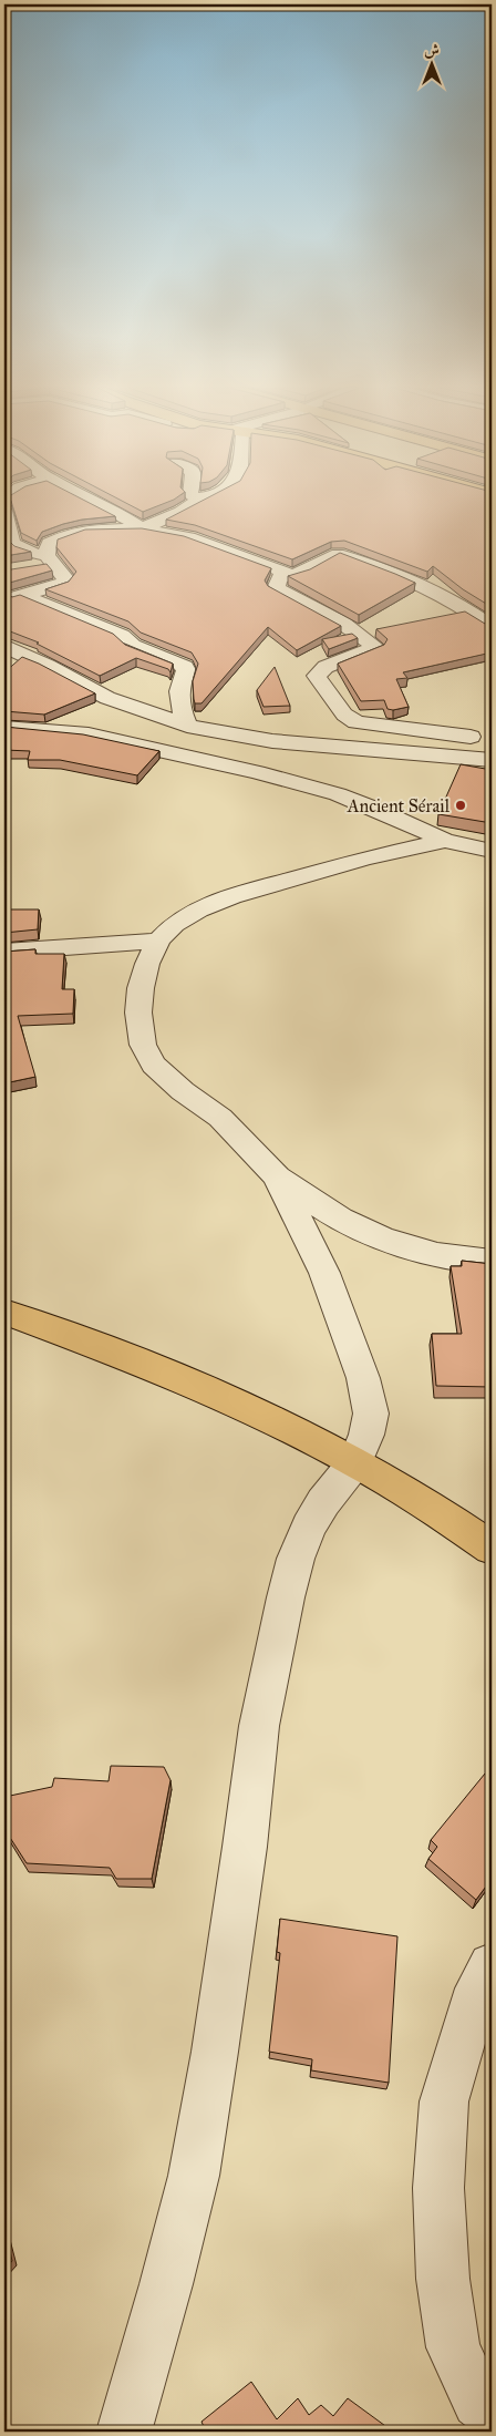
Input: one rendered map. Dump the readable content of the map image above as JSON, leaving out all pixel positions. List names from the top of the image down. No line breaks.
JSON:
{"places":["Ancient Sérail"],"north":"top"}
